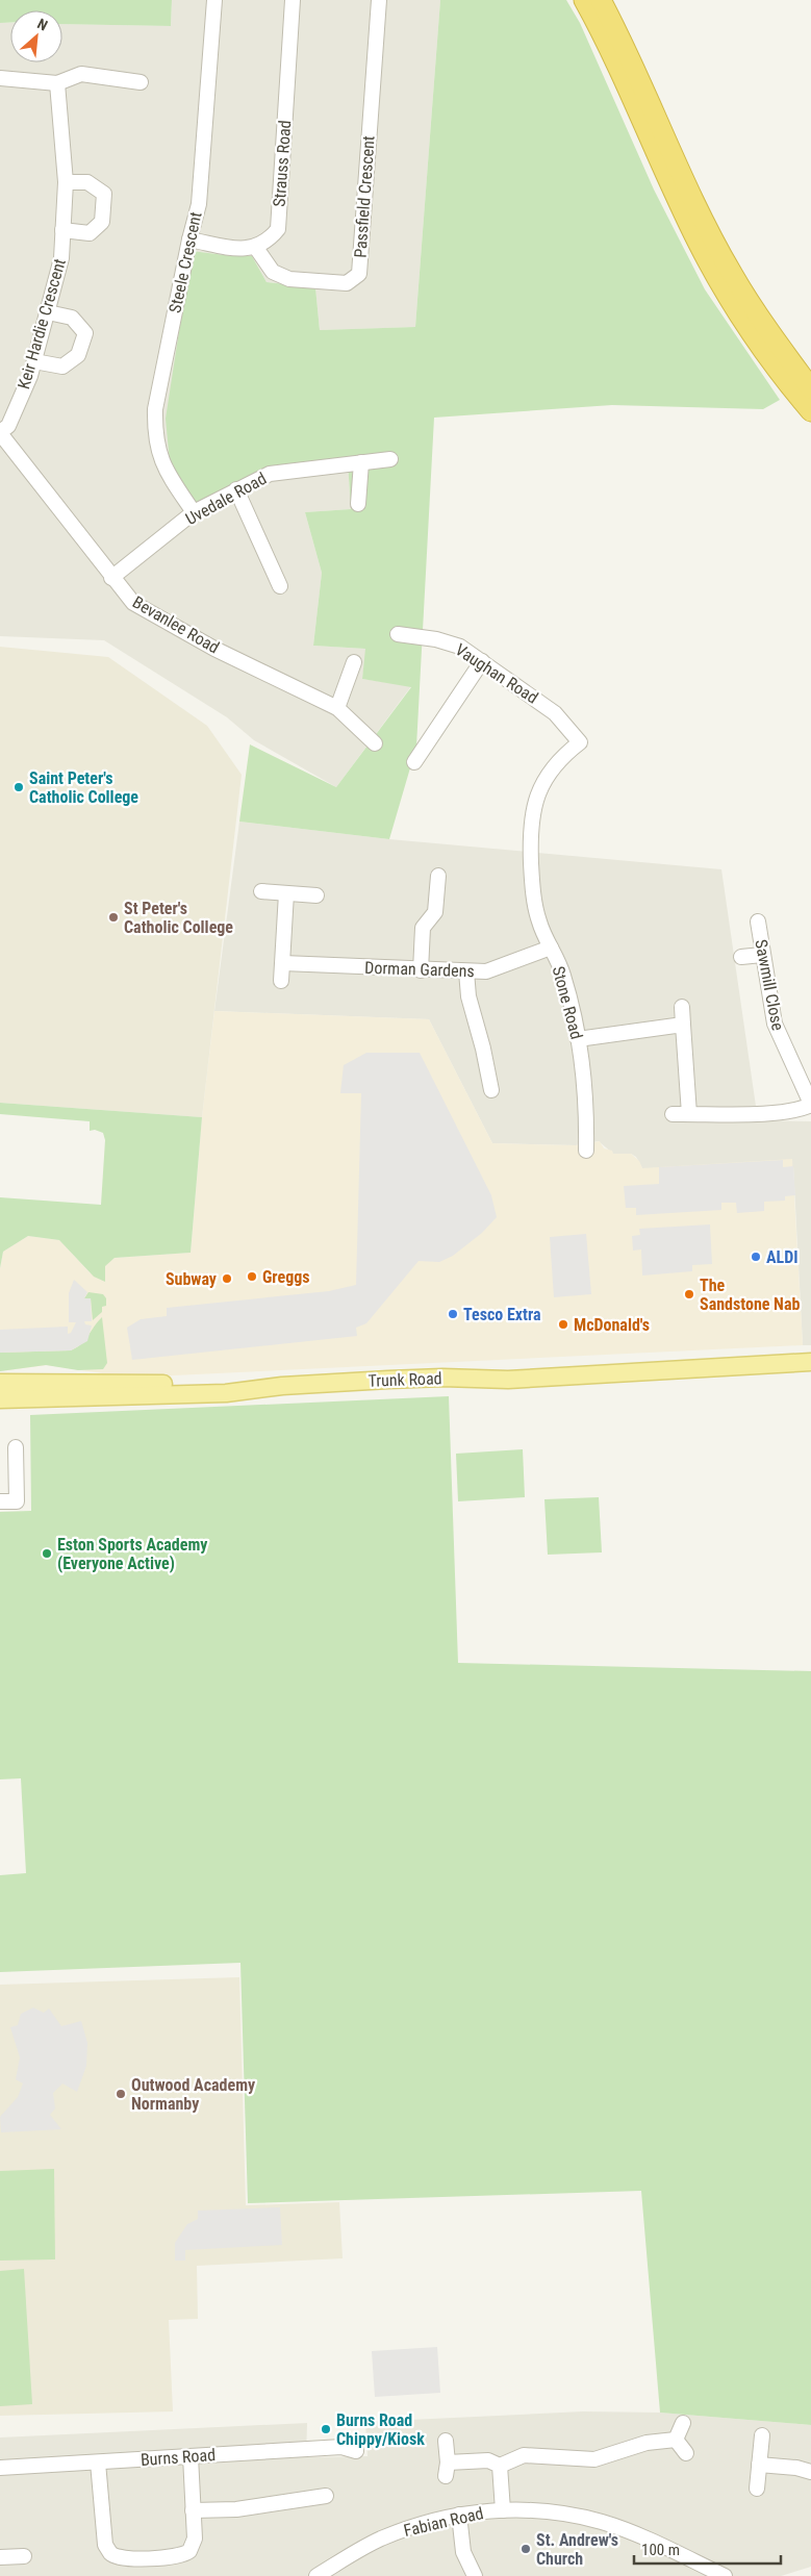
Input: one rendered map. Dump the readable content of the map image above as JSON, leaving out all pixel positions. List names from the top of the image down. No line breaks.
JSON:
{"streets":{"main road":["Trunk Road"],"street":["Strauss Road","Passfield Crescent","Steele Crescent","Keir Hardie Crescent","Uvedale Road","Bevanlee Road","Vaughan Road","Dorman Gardens","Sawmill Close","Stone Road","Burns Road","Fabian Road"]},"crossings":[["Strauss Road","Passfield Crescent"],["Steele Crescent","Uvedale Road"],["Keir Hardie Crescent","Bevanlee Road"],["Uvedale Road","Bevanlee Road"],["Vaughan Road","Stone Road"],["Dorman Gardens","Stone Road"]],"places":["Saint Peter's Catholic College","St Peter's Catholic College","ALDI","Greggs","Subway","The Sandstone Nab","Tesco Extra","McDonald's","Eston Sports Academy (Everyone Active)","Outwood Academy Normanby","Burns Road Chippy/Kiosk","St. Andrew's Church"],"scale_bar":"100 m","north":"top right"}
